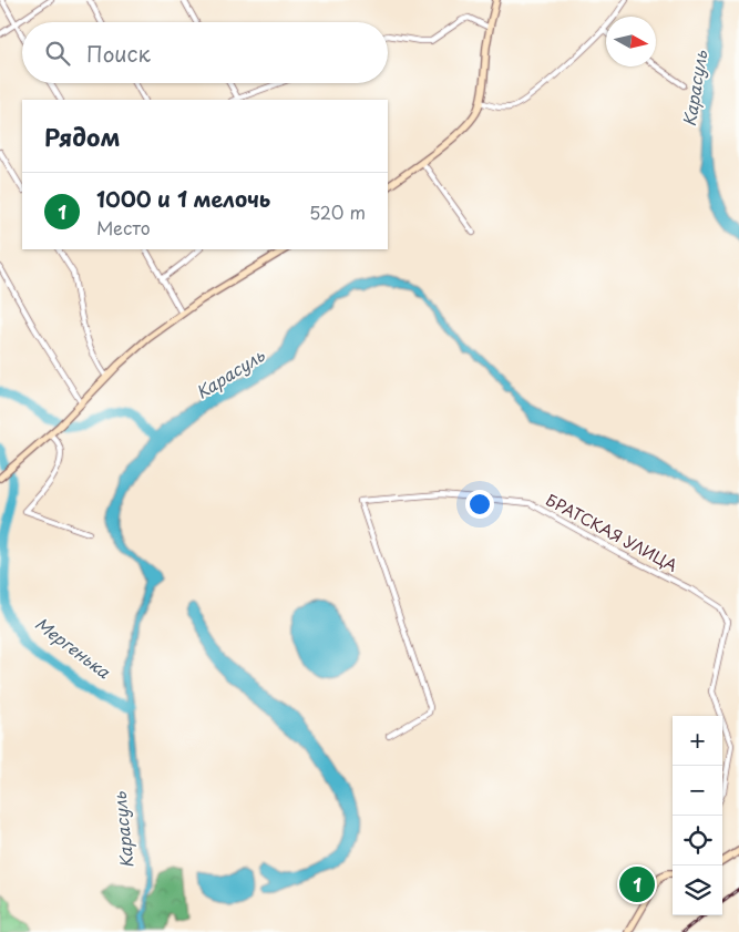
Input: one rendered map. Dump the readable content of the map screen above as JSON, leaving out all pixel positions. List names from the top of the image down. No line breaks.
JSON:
{"streets":{"street":["БРАТСКАЯ УЛИЦА"]},"water":["Карасуль","Мергенька"],"north":"right","page":{"search":"Поиск","heading":"Рядом","list":[{"mark":"1","name":"1000 и 1 мелочь","note":"Место","value":"520 m"}],"map_buttons":["+","−"],"pins":"1"}}
